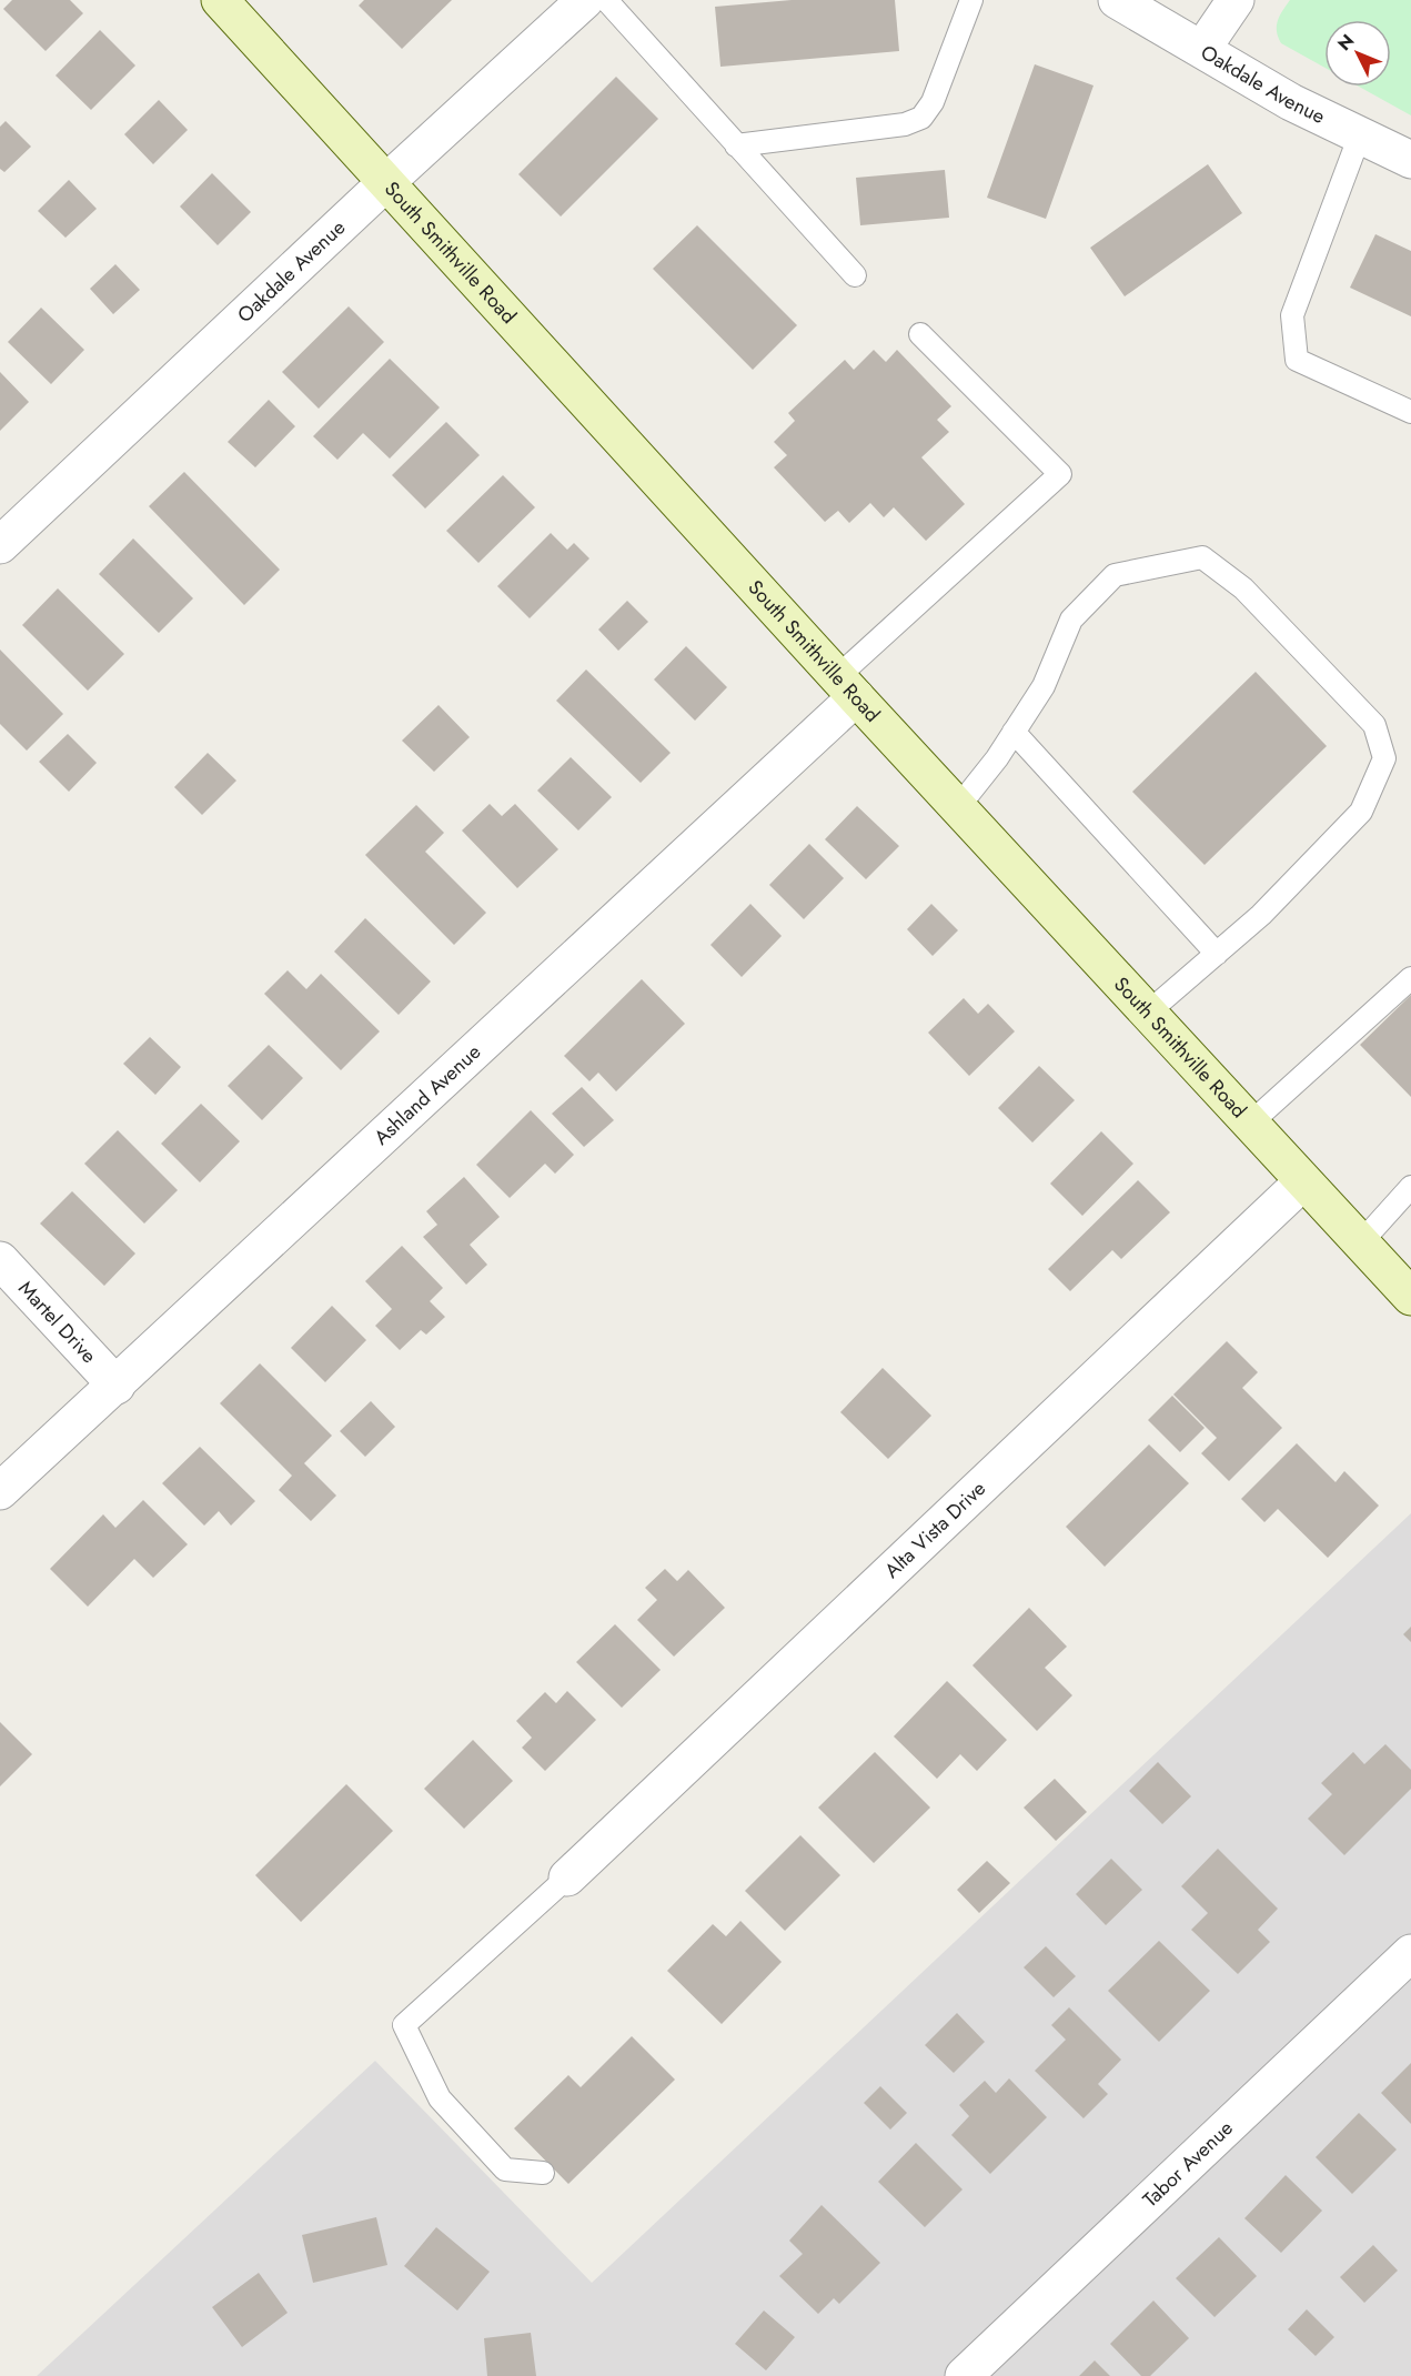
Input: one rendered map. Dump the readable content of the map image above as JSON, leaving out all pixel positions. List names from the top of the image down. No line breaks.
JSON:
{"streets":{"main road":["South Smithville Road"],"street":["Oakdale Avenue","Ashland Avenue","Martel Drive","Alta Vista Drive","Tabor Avenue"]},"crossings":[["Oakdale Avenue","South Smithville Road"],["South Smithville Road","Ashland Avenue"],["South Smithville Road","Alta Vista Drive"],["Ashland Avenue","Martel Drive"]],"north":"top left"}
